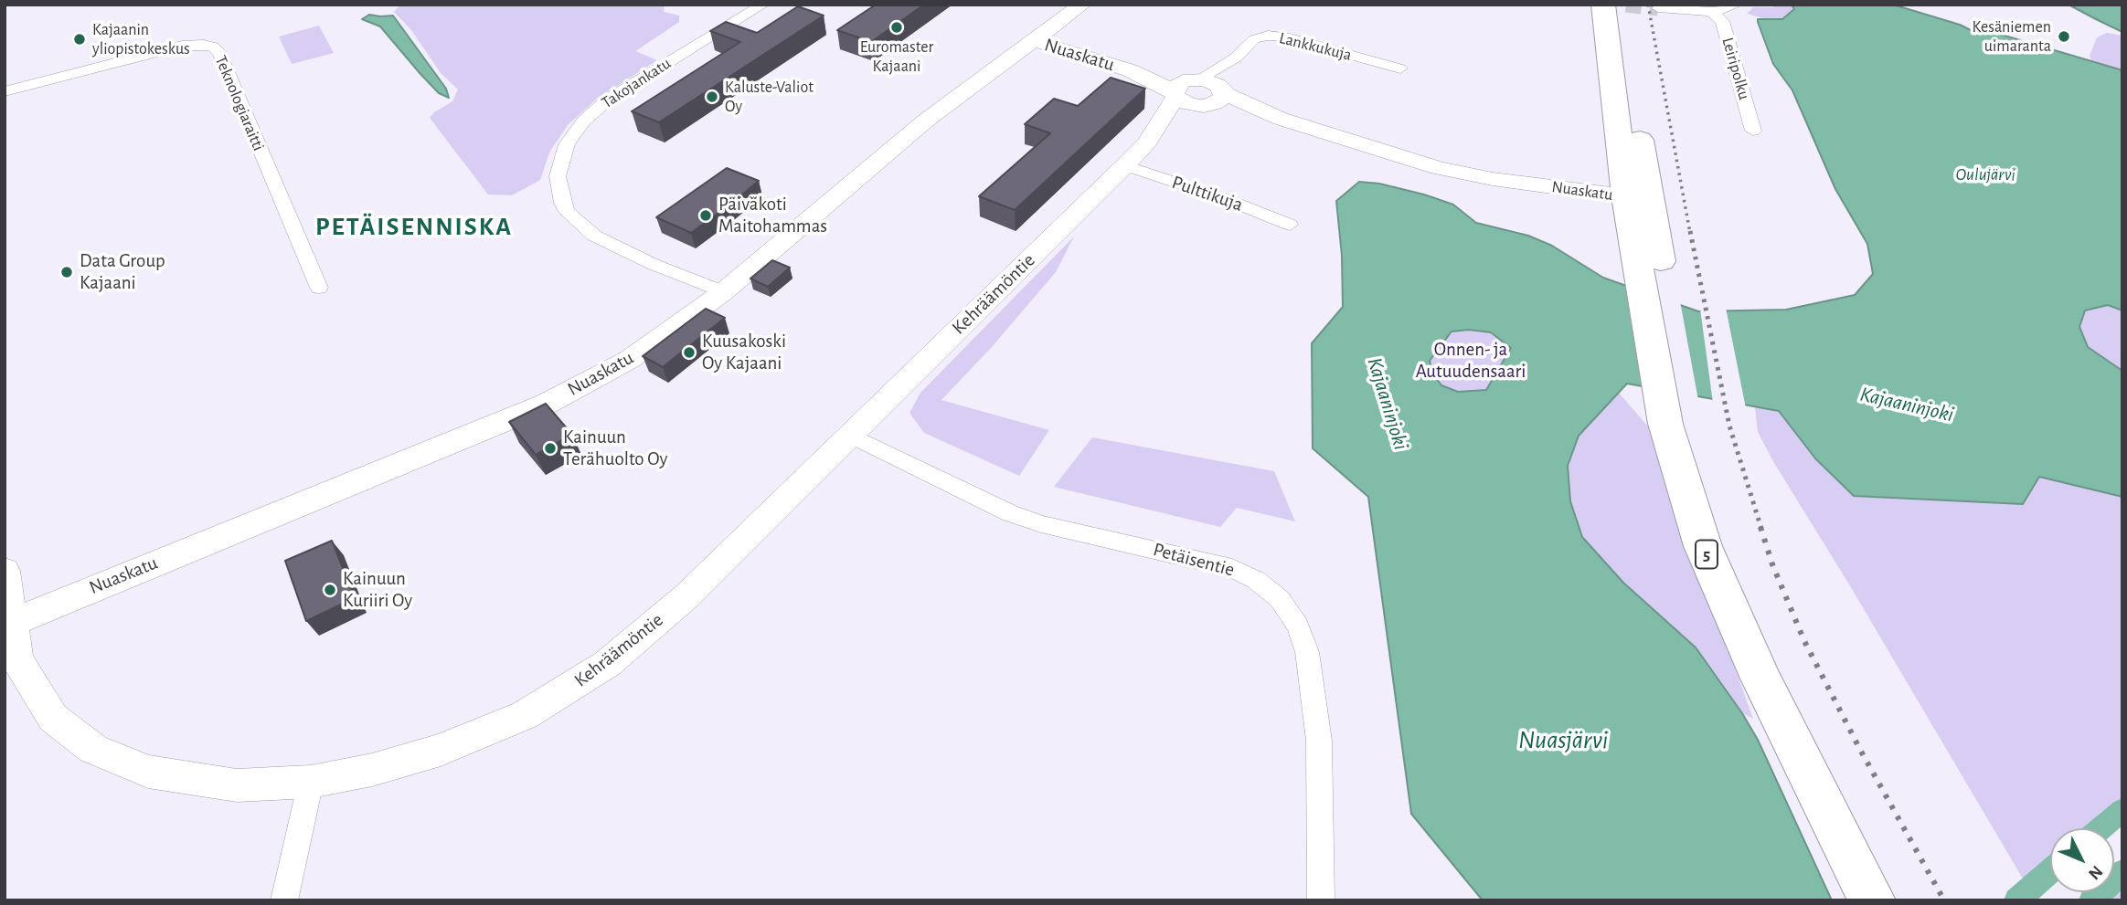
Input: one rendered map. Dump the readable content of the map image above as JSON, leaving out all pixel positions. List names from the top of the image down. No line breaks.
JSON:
{"streets":{"highway":["5"],"street":["Lankkukuja","Nuaskatu","Leiripolku","Takojankatu","Teknologiaraitti","Pulttikuja","Kehräämöntie","Petäisentie"]},"crossings":[["Lankkukuja","Nuaskatu"],["Lankkukuja","Kehräämöntie"],["Nuaskatu","Takojankatu"],["Nuaskatu","Kehräämöntie"],["Nuaskatu","5"],["Pulttikuja","Kehräämöntie"],["Kehräämöntie","Petäisentie"]],"districts":["PETÄISENNISKA"],"water":["Oulujärvi","Kajaaninjoki","Nuasjärvi"],"parks":["Onnen- ja Autuudensaari"],"places":["Euromaster Kajaani","Kesäniemen uimaranta","Kajaanin yliopistokeskus","Kaluste-Valiot Oy","Päiväkoti Maitohammas","Data Group Kajaani","Kuusakoski Oy Kajaani","Kainuun Terähuolto Oy","Kainuun Kuriiri Oy"],"north":"bottom right"}
